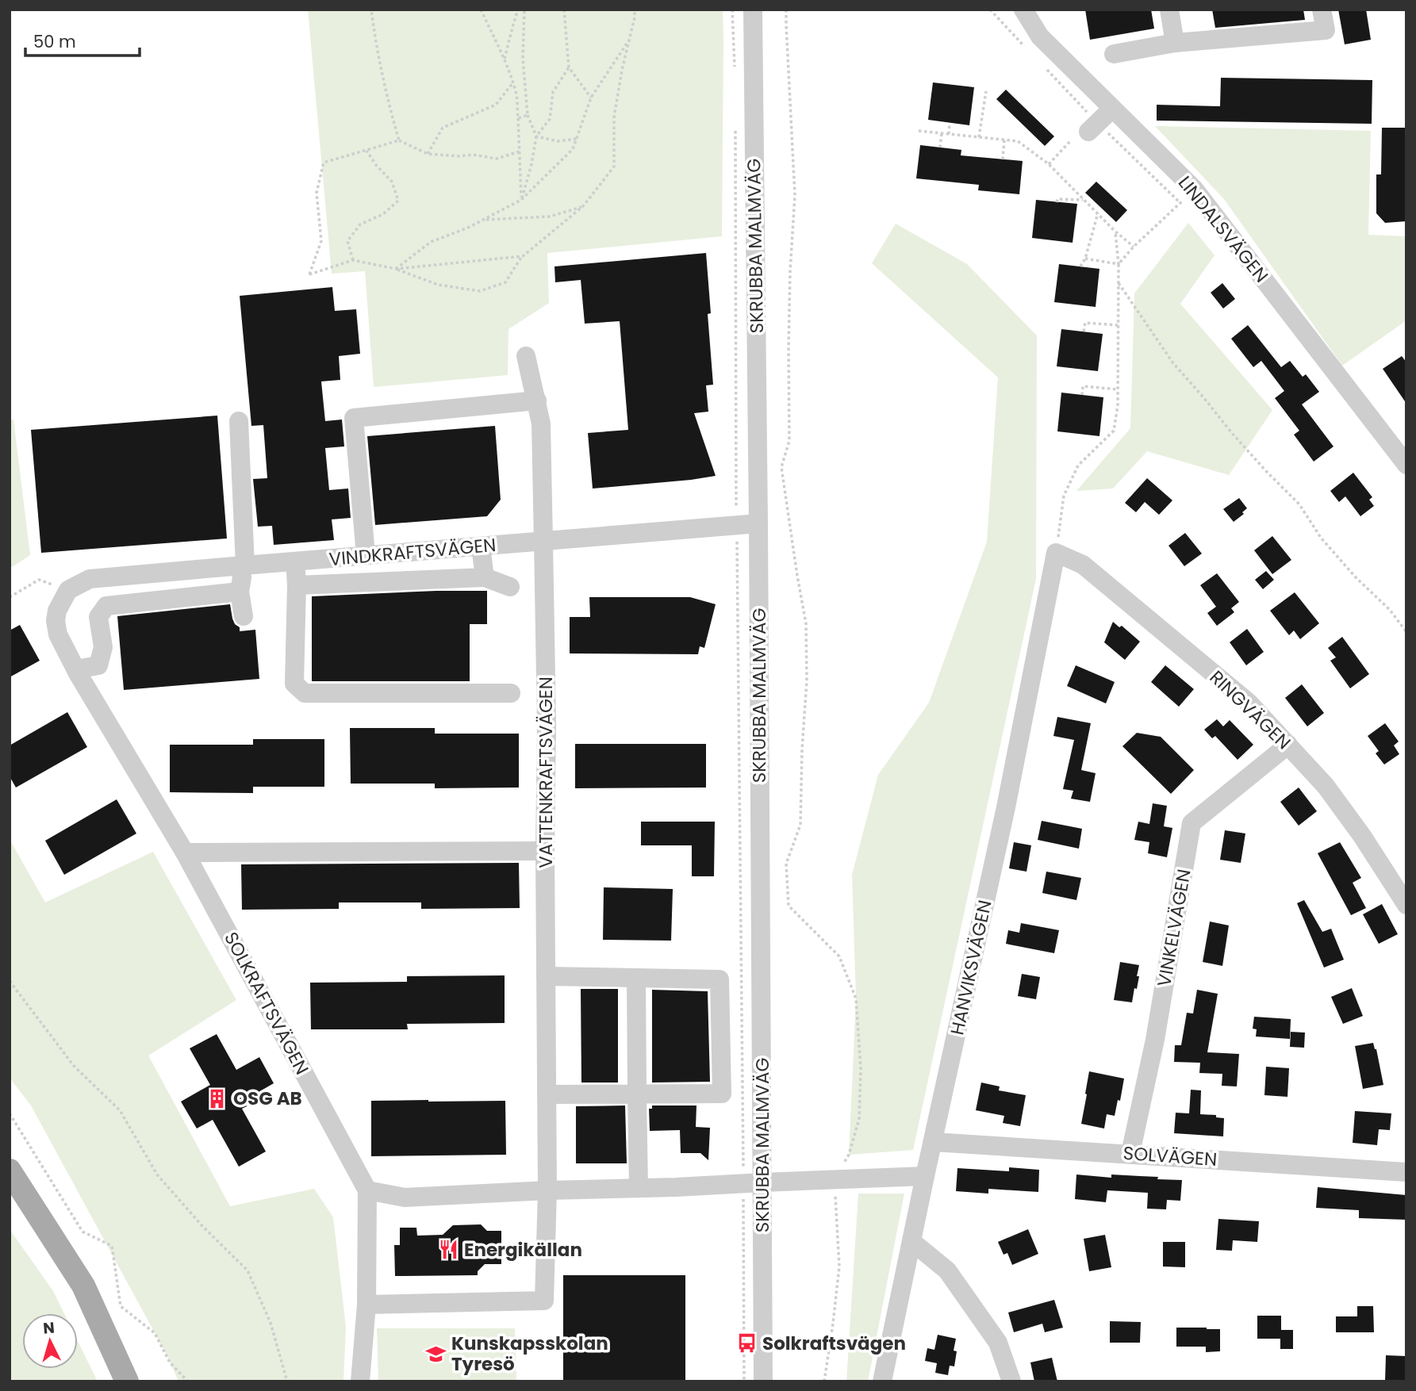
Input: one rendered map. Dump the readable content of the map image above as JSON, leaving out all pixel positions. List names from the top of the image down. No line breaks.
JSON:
{"streets":{"street":["LINDALSVÄGEN","SKRUBBA MALMVÄG","VINDKRAFTSVÄGEN","RINGVÄGEN","VATTENKRAFTSVÄGEN","VINKELVÄGEN","HANVIKSVÄGEN","SOLKRAFTSVÄGEN","SOLVÄGEN"]},"crossings":[["SKRUBBA MALMVÄG","VINDKRAFTSVÄGEN"],["VINDKRAFTSVÄGEN","VATTENKRAFTSVÄGEN"],["VINDKRAFTSVÄGEN","SOLKRAFTSVÄGEN"],["RINGVÄGEN","VINKELVÄGEN"],["RINGVÄGEN","HANVIKSVÄGEN"],["VINKELVÄGEN","SOLVÄGEN"],["HANVIKSVÄGEN","SOLVÄGEN"]],"places":{"building":["OSG AB"],"restaurant":["Energikällan"],"bus stop":["Solkraftsvägen"],"school or university":["Kunskapsskolan Tyresö"]},"scale_bar":"50 m","north":"top"}
